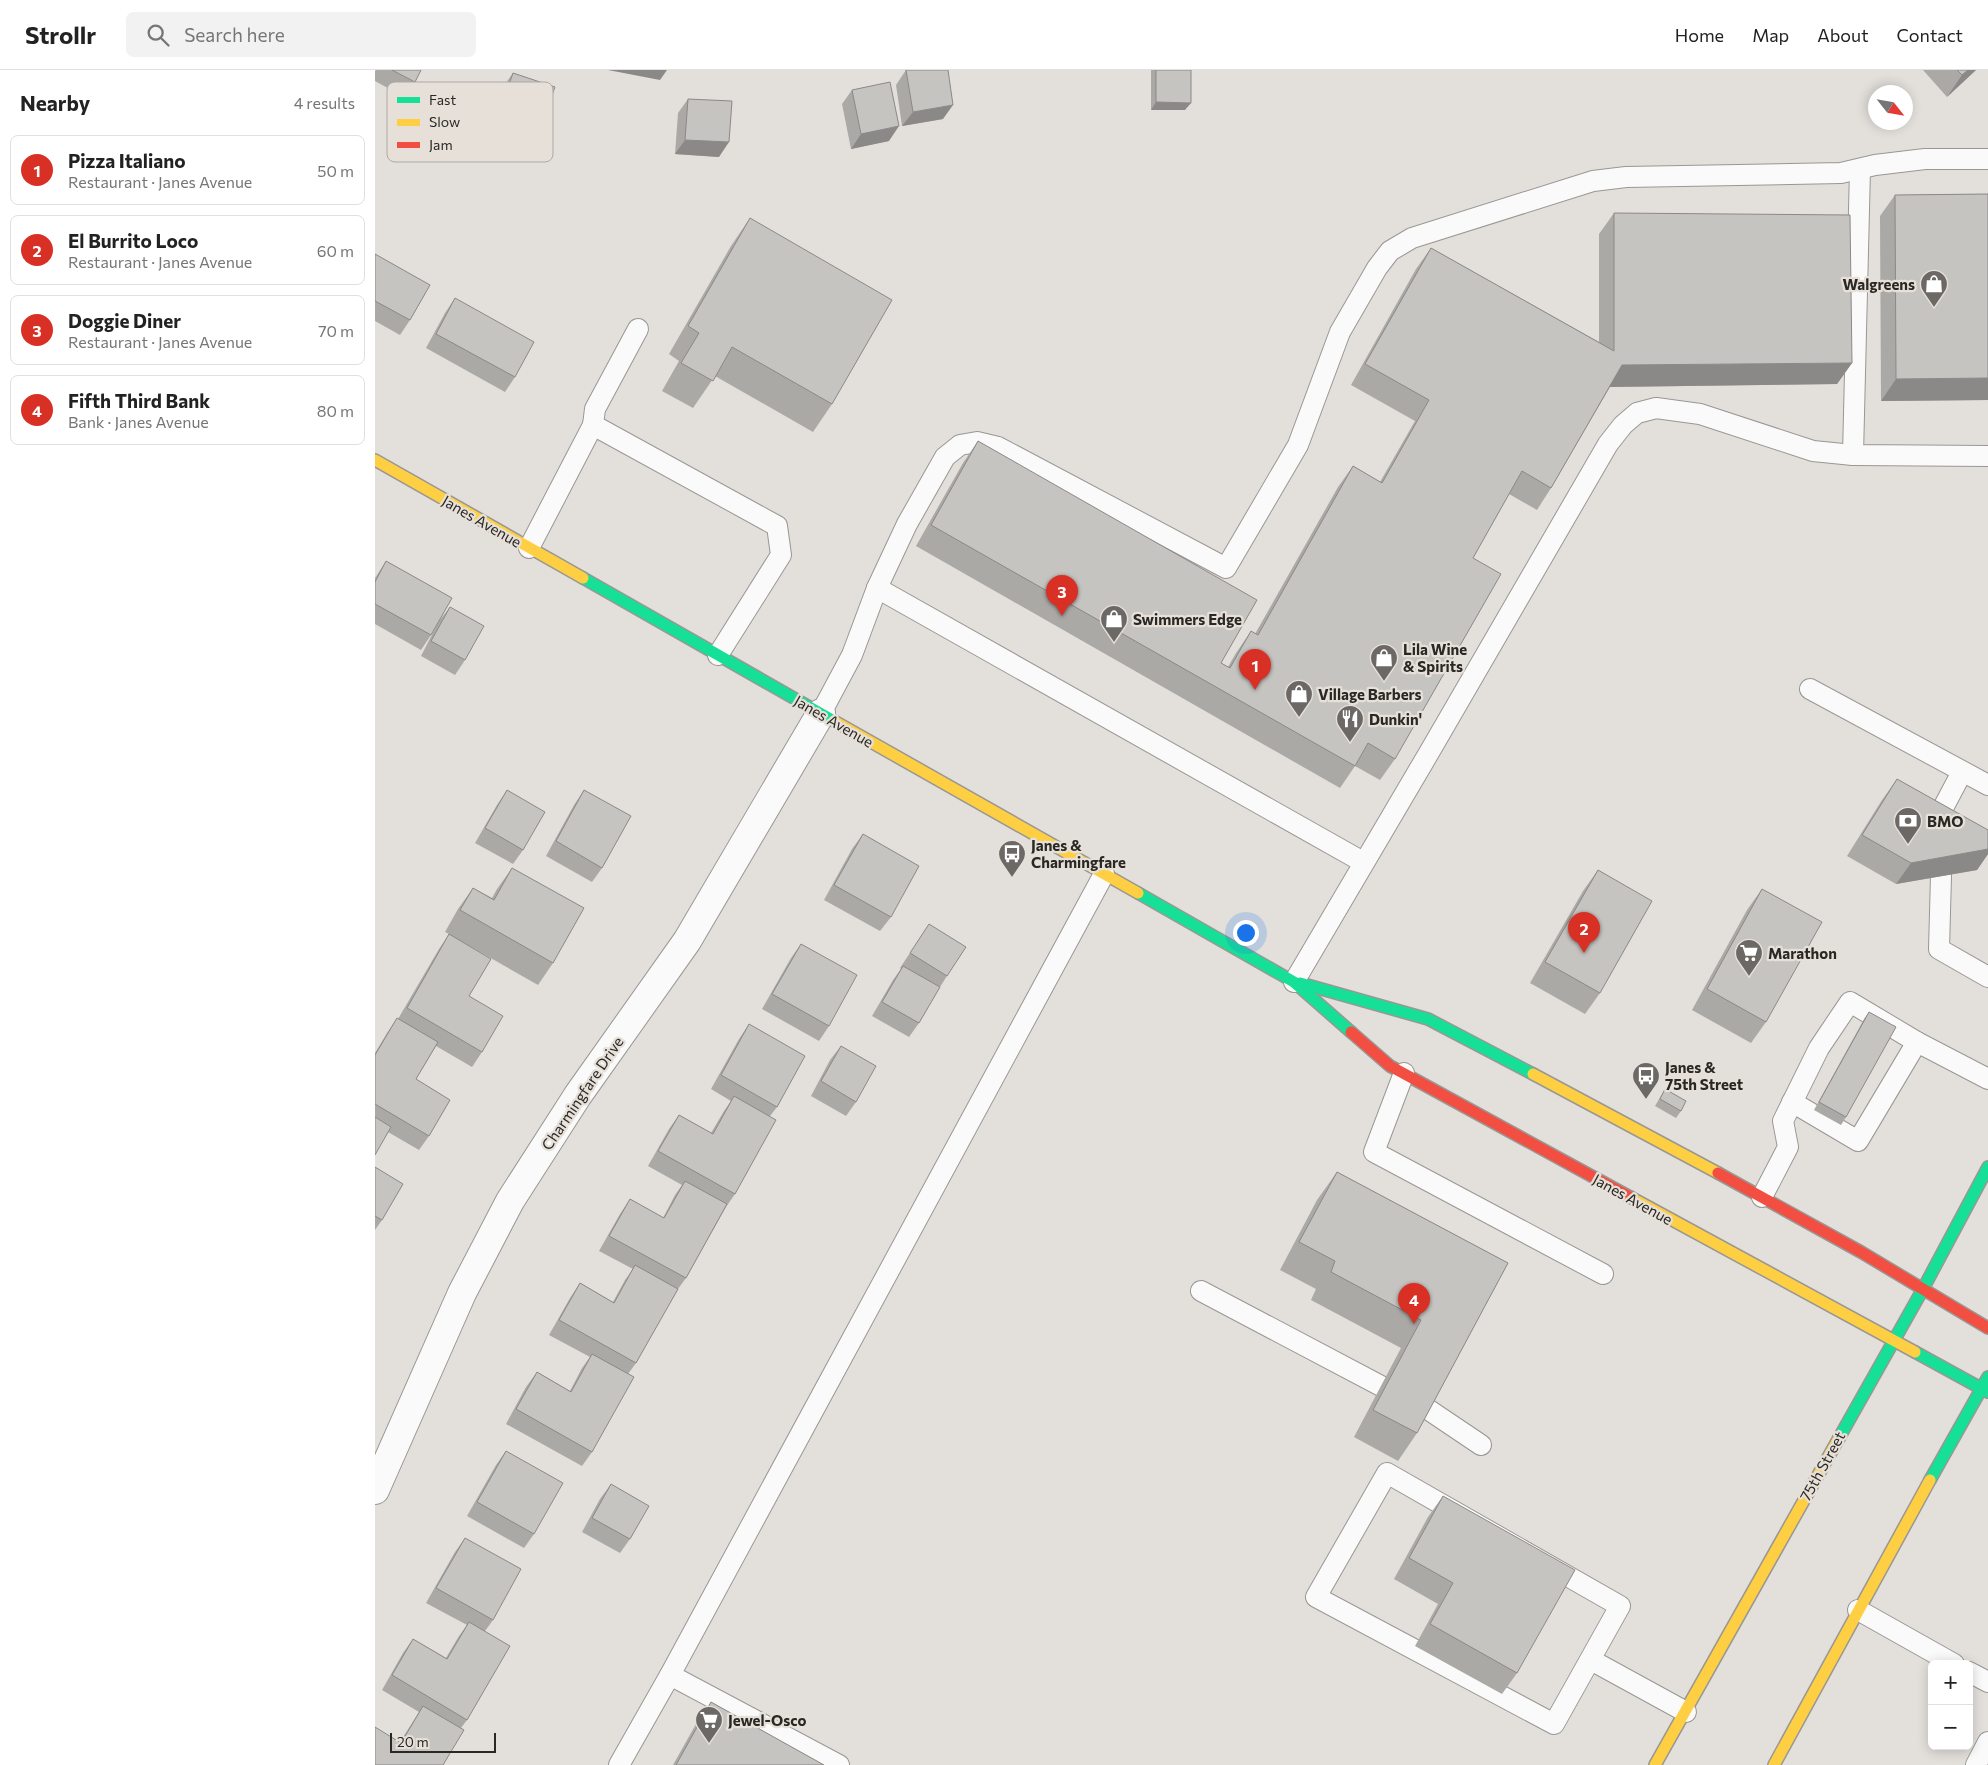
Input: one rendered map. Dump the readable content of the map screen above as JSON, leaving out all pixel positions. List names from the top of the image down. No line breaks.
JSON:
{"streets":{"street":["Janes Avenue","Charmingfare Drive","75th Street"]},"crossings":[["Janes Avenue","Charmingfare Drive"],["Janes Avenue","75th Street"]],"places":{"shop":["Walgreens","Swimmers Edge","Lila Wine & Spirits","Village Barbers"],"restaurant":["Dunkin'"],"bank":["BMO"],"bus stop":["Janes & Charmingfare","Janes & 75th Street"],"supermarket":["Marathon","Jewel-Osco"]},"legend":["Fast","Slow","Jam"],"scale_bar":"20 m","north":"bottom right","page":{"header":"Strollr","search":"Search here","nav":["Home","Map","About","Contact"],"heading":["Nearby","4 results"],"list":[{"mark":"1","name":"Pizza Italiano","note":"Restaurant · Janes Avenue","value":"50 m"},{"mark":"2","name":"El Burrito Loco","note":"Restaurant · Janes Avenue","value":"60 m"},{"mark":"3","name":"Doggie Diner","note":"Restaurant · Janes Avenue","value":"70 m"},{"mark":"4","name":"Fifth Third Bank","note":"Bank · Janes Avenue","value":"80 m"}],"pins":["3","1","2","4"],"map_buttons":["+","−"],"scale":"20 m"}}
